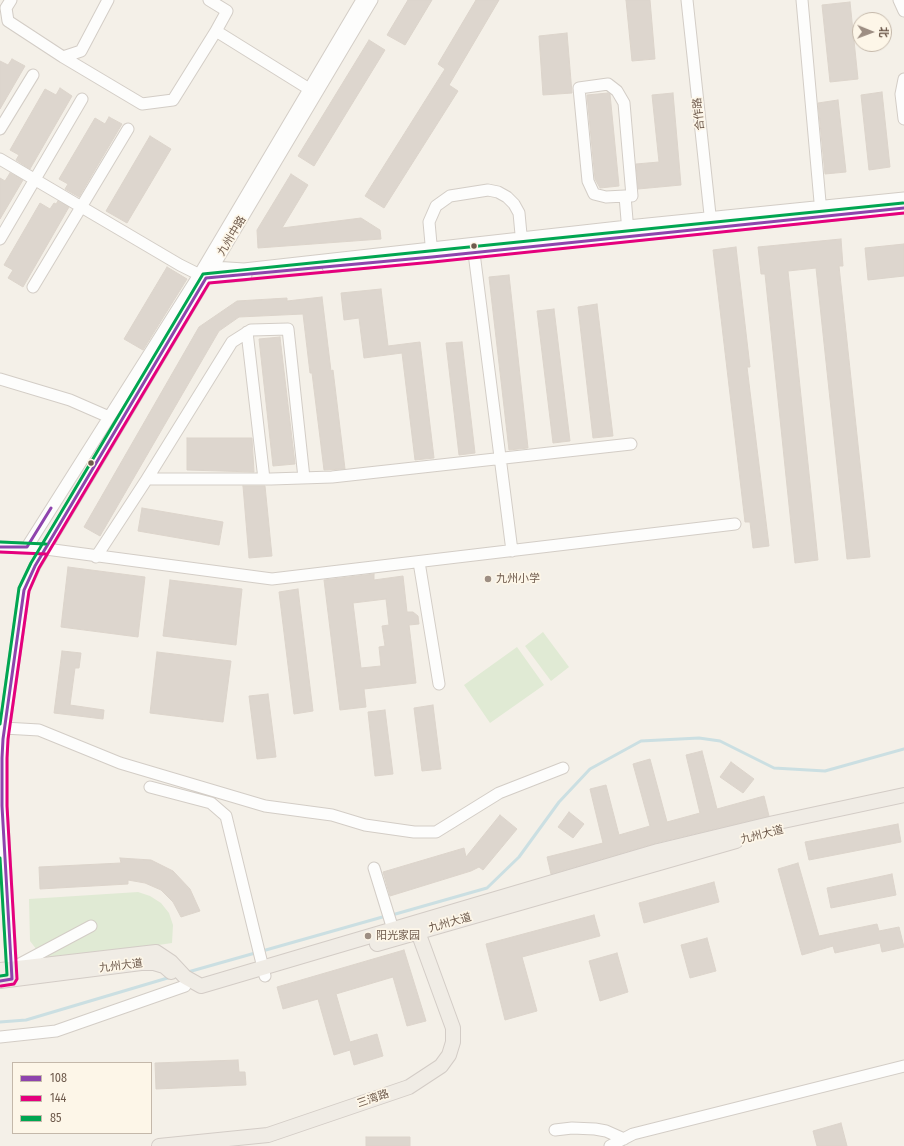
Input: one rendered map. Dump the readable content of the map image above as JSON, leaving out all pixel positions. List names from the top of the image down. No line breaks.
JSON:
{"streets":{"main road":["九州大道","三湾路"],"street":["合作路","九州中路"]},"crossings":[["九州中路","九州大道"],["九州大道","三湾路"]],"places":["九州小学","阳光家园"],"lines":["transit line 85","transit line 108","transit line 144"],"legend":["108","144","85"],"north":"right"}
